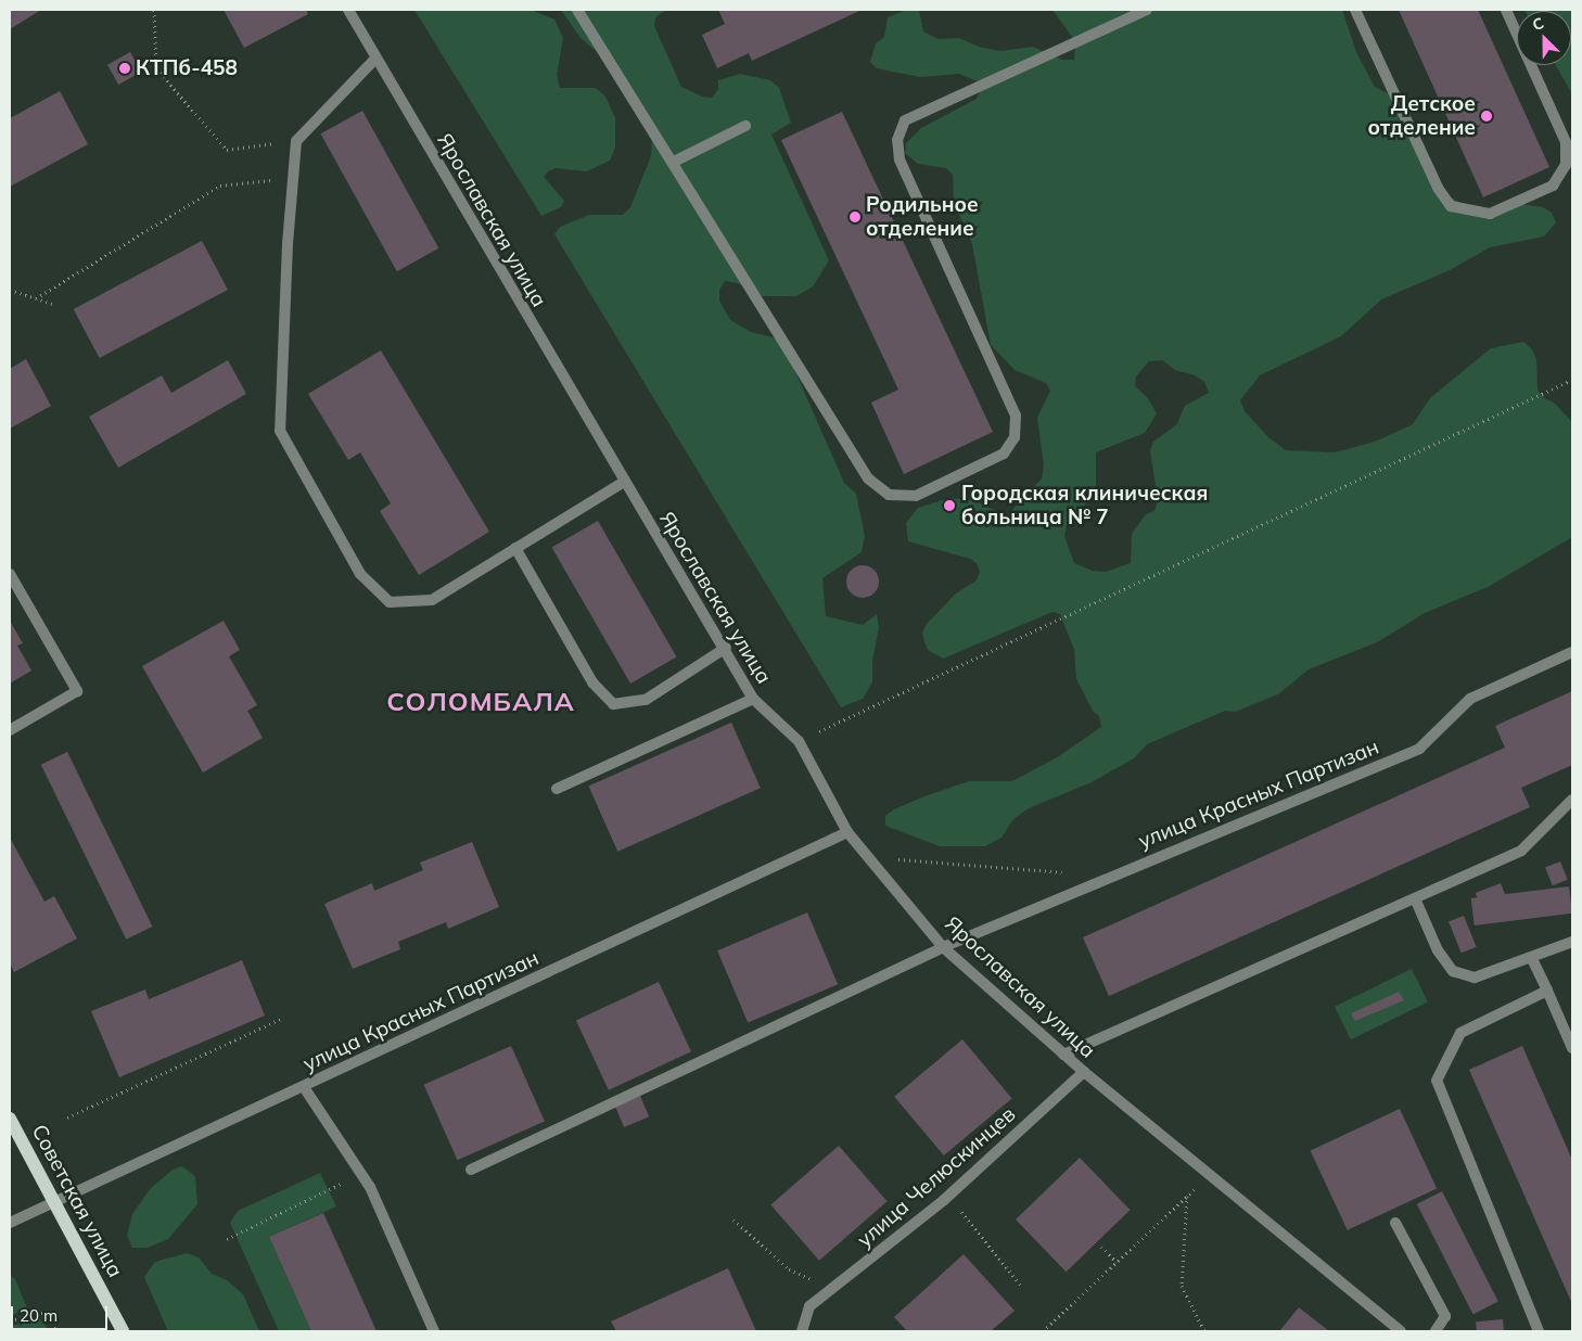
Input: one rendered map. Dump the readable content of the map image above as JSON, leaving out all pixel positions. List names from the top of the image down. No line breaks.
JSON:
{"streets":{"main road":["Советская улица"],"street":["Ярославская улица","улица Красных Партизан","улица Челюскинцев"]},"crossings":[["Ярославская улица","улица Красных Партизан"],["Ярославская улица","улица Челюскинцев"],["улица Красных Партизан","Советская улица"]],"districts":["СОЛОМБАЛА"],"places":["КТПб-458","Детское отделение","Родильное отделение","Городская клиническая больница № 7"],"scale_bar":"20 m","north":"top left"}
